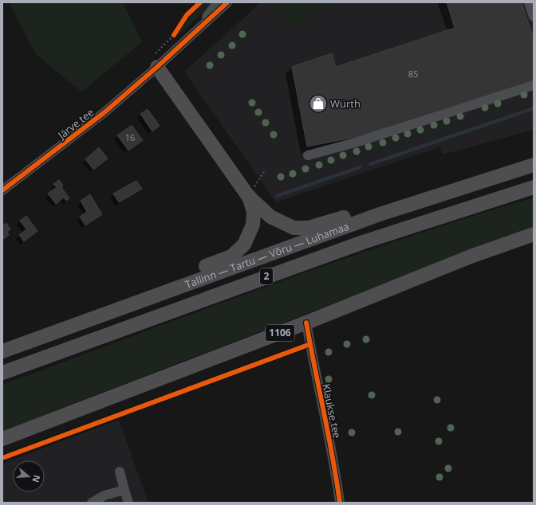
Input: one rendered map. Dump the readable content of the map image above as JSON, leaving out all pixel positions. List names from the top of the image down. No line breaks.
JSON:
{"streets":{"highway":["Tallinn — Tartu — Võru — Luhamaa","2","1106"],"street":["Järve tee","Klaukse tee"]},"crossings":[["1106","Klaukse tee"]],"places":{"shop":["Würth"]},"house_numbers":["85","16"],"north":"right"}
